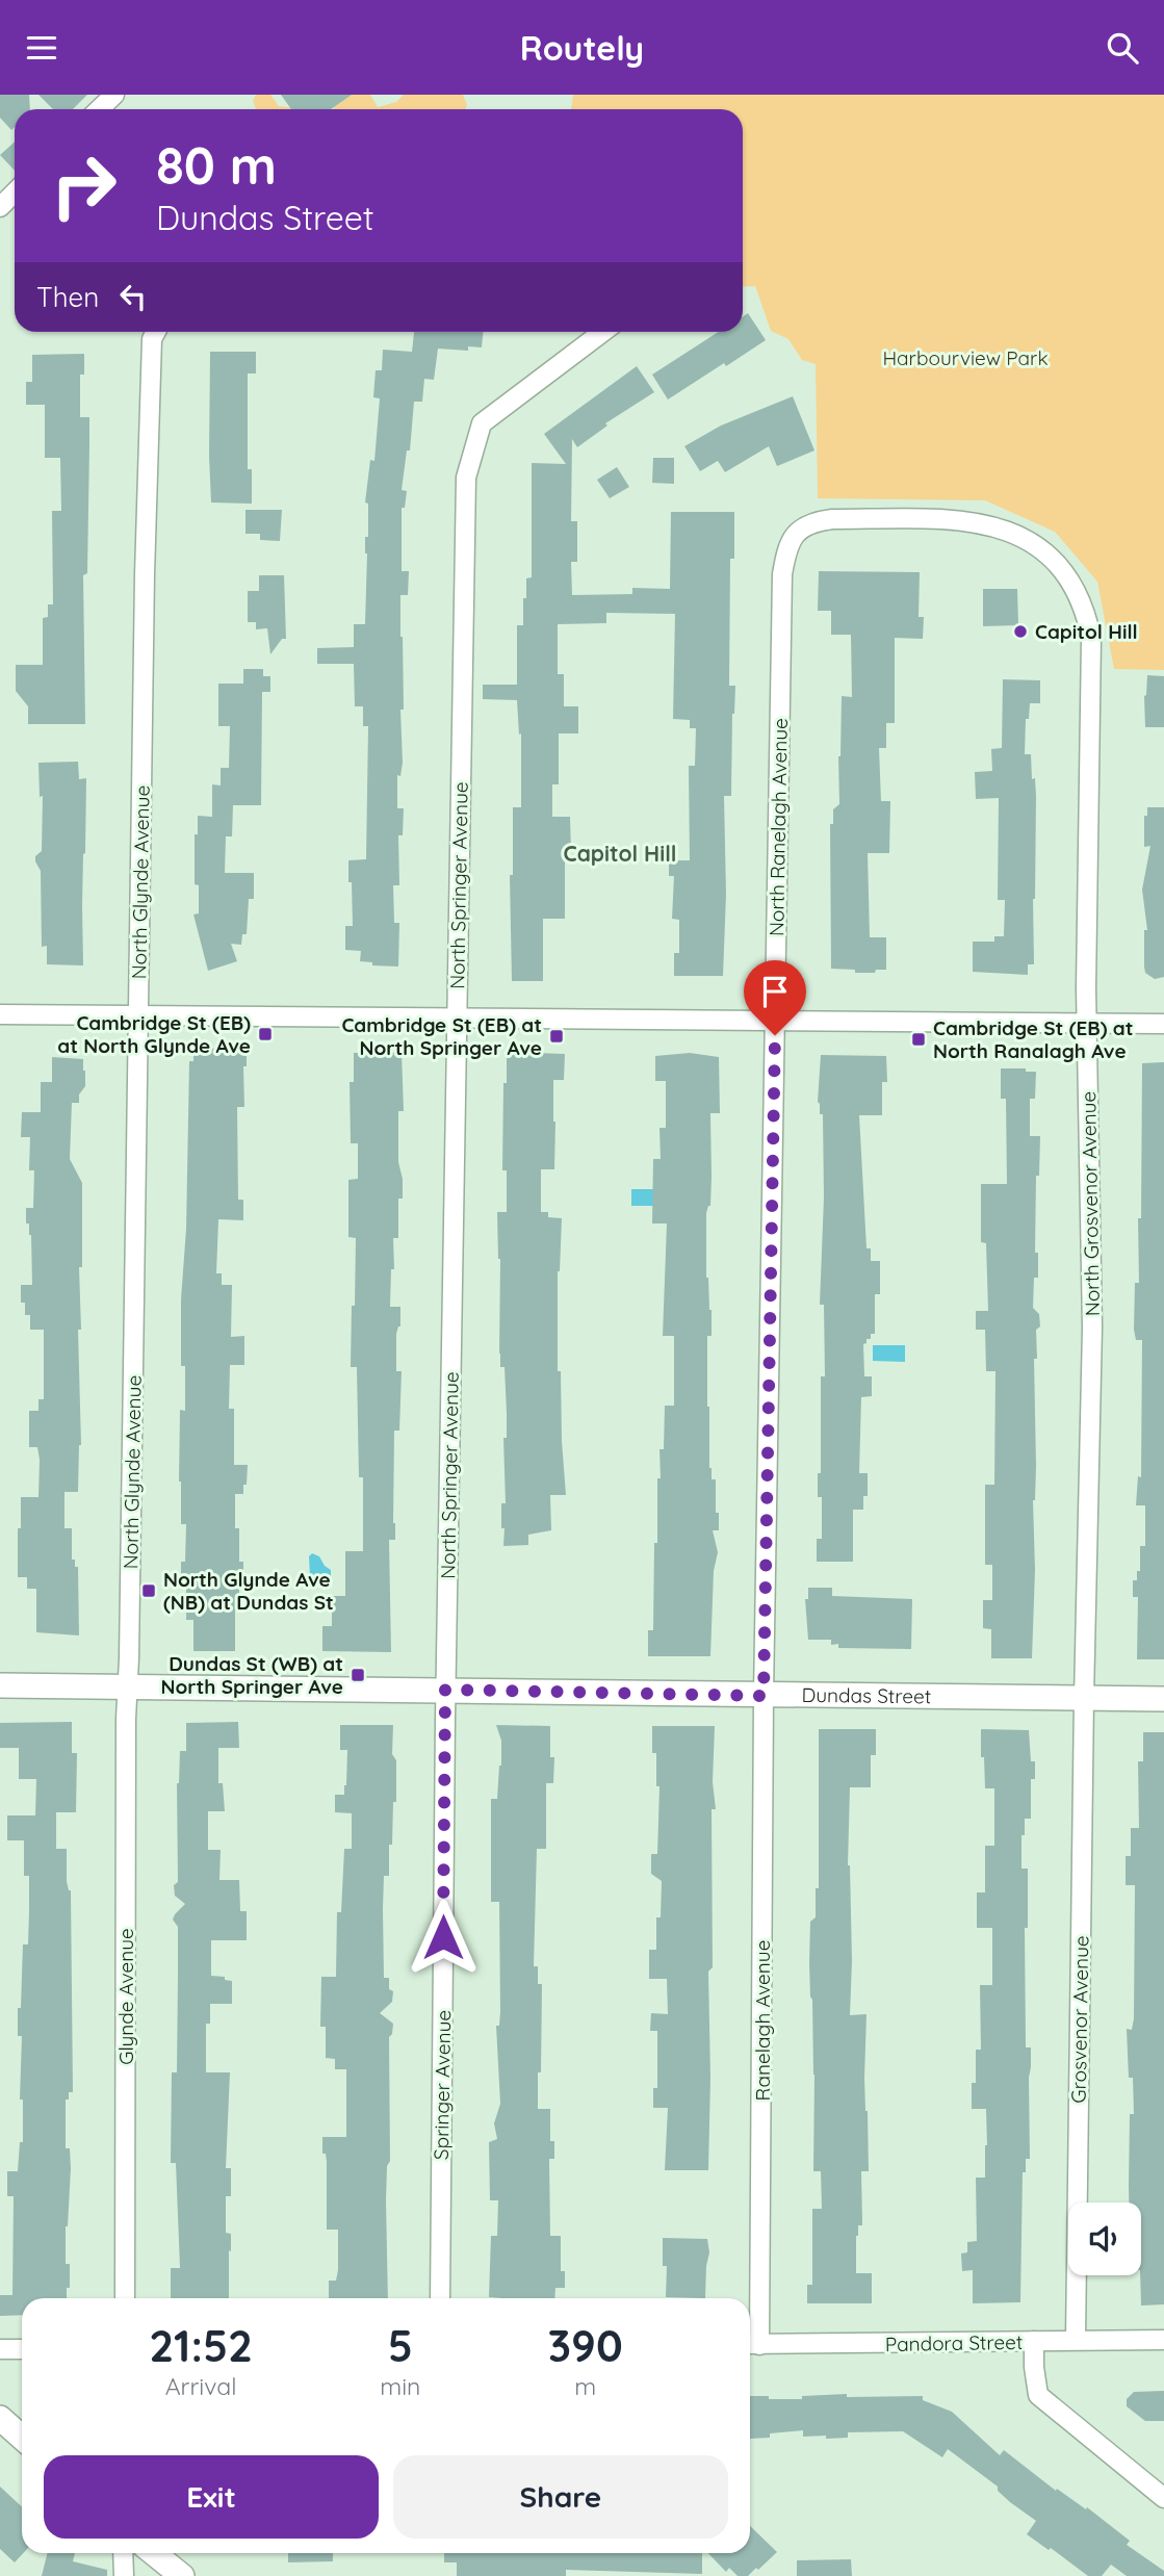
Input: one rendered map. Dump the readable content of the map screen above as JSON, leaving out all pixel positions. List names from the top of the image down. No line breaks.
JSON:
{"streets":{"street":["North Ranelagh Avenue","North Glynde Avenue","North Springer Avenue","North Grosvenor Avenue","Dundas Street","Glynde Avenue","Grosvenor Avenue","Ranelagh Avenue","Springer Avenue","Pandora Street"]},"crossings":[["North Ranelagh Avenue","North Grosvenor Avenue"],["North Ranelagh Avenue","Dundas Street"],["North Ranelagh Avenue","Ranelagh Avenue"],["North Glynde Avenue","Dundas Street"],["North Glynde Avenue","Glynde Avenue"],["North Springer Avenue","Dundas Street"],["North Springer Avenue","Springer Avenue"],["North Grosvenor Avenue","Dundas Street"],["North Grosvenor Avenue","Grosvenor Avenue"],["Dundas Street","Glynde Avenue"],["Dundas Street","Grosvenor Avenue"],["Dundas Street","Ranelagh Avenue"],["Dundas Street","Springer Avenue"],["Grosvenor Avenue","Pandora Street"],["Ranelagh Avenue","Pandora Street"]],"districts":["Capitol Hill"],"parks":["Harbourview Park"],"places":{"other":["Capitol Hill"],"transit":["Cambridge St (EB) at North Glynde Ave","Cambridge St (EB) at North Springer Ave","Cambridge St (EB) at North Ranalagh Ave","North Glynde Ave (NB) at Dundas St","Dundas St (WB) at North Springer Ave"]},"page":{"header":"Routely","turn":["80 m","Dundas Street"],"then":"Then","eta":["21:52","Arrival","5","min","390","m"],"buttons":["Exit","Share"]}}
